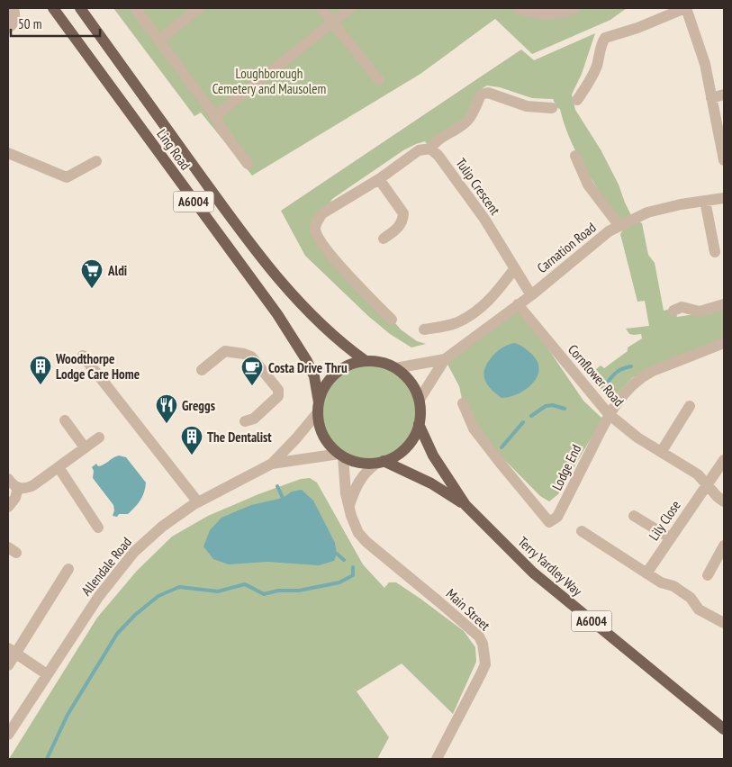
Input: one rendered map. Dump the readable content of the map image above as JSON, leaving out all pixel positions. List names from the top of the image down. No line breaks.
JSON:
{"streets":{"main road":["Ling Road","A6004","Terry Yardley Way"],"street":["Tulip Crescent","Carnation Road","Cornflower Road","Lodge End","Lily Close","Allendale Road","Main Street"]},"crossings":[["Ling Road","A6004"],["Ling Road","Carnation Road"],["Ling Road","Allendale Road"],["Ling Road","Terry Yardley Way"],["Ling Road","Main Street"],["Tulip Crescent","Carnation Road"],["A6004","Carnation Road"],["A6004","Allendale Road"],["A6004","Terry Yardley Way"],["A6004","Main Street"],["Carnation Road","Cornflower Road"],["Carnation Road","Allendale Road"],["Carnation Road","Terry Yardley Way"],["Carnation Road","Main Street"],["Cornflower Road","Lodge End"],["Cornflower Road","Lily Close"],["Allendale Road","Terry Yardley Way"],["Allendale Road","Main Street"],["Terry Yardley Way","Main Street"]],"parks":["Loughborough Cemetery and Mausolem"],"places":{"supermarket":["Aldi"],"building":["Woodthorpe Lodge Care Home","The Dentalist"],"cafe":["Costa Drive Thru"],"restaurant":["Greggs"]},"scale_bar":"50 m"}
